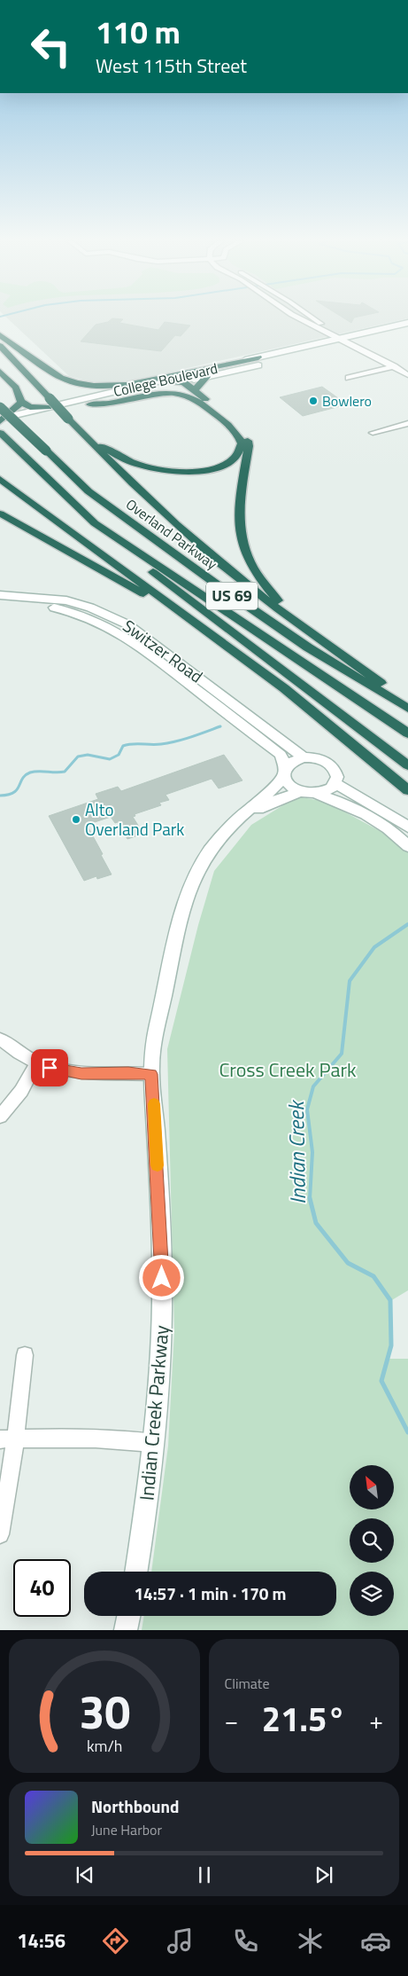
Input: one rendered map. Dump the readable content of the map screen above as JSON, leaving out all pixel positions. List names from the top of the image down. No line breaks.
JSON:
{"streets":{"highway":["Overland Parkway","US 69"],"main road":["College Boulevard","Switzer Road","Indian Creek Parkway"]},"crossings":[["Switzer Road","Indian Creek Parkway"]],"water":["Indian Creek"],"parks":["Cross Creek Park"],"places":["Bowlero","Alto Overland Park"],"north":"top left","page":{"turn":["110 m","West 115th Street"],"limit":"40","trip":"14:57 · 1 min · 170 m","tile":"Climate","heat":["−","21.5°","+"],"song":["Northbound","June Harbor"],"tabs":"14:56","gauge":["30","km/h"]}}
